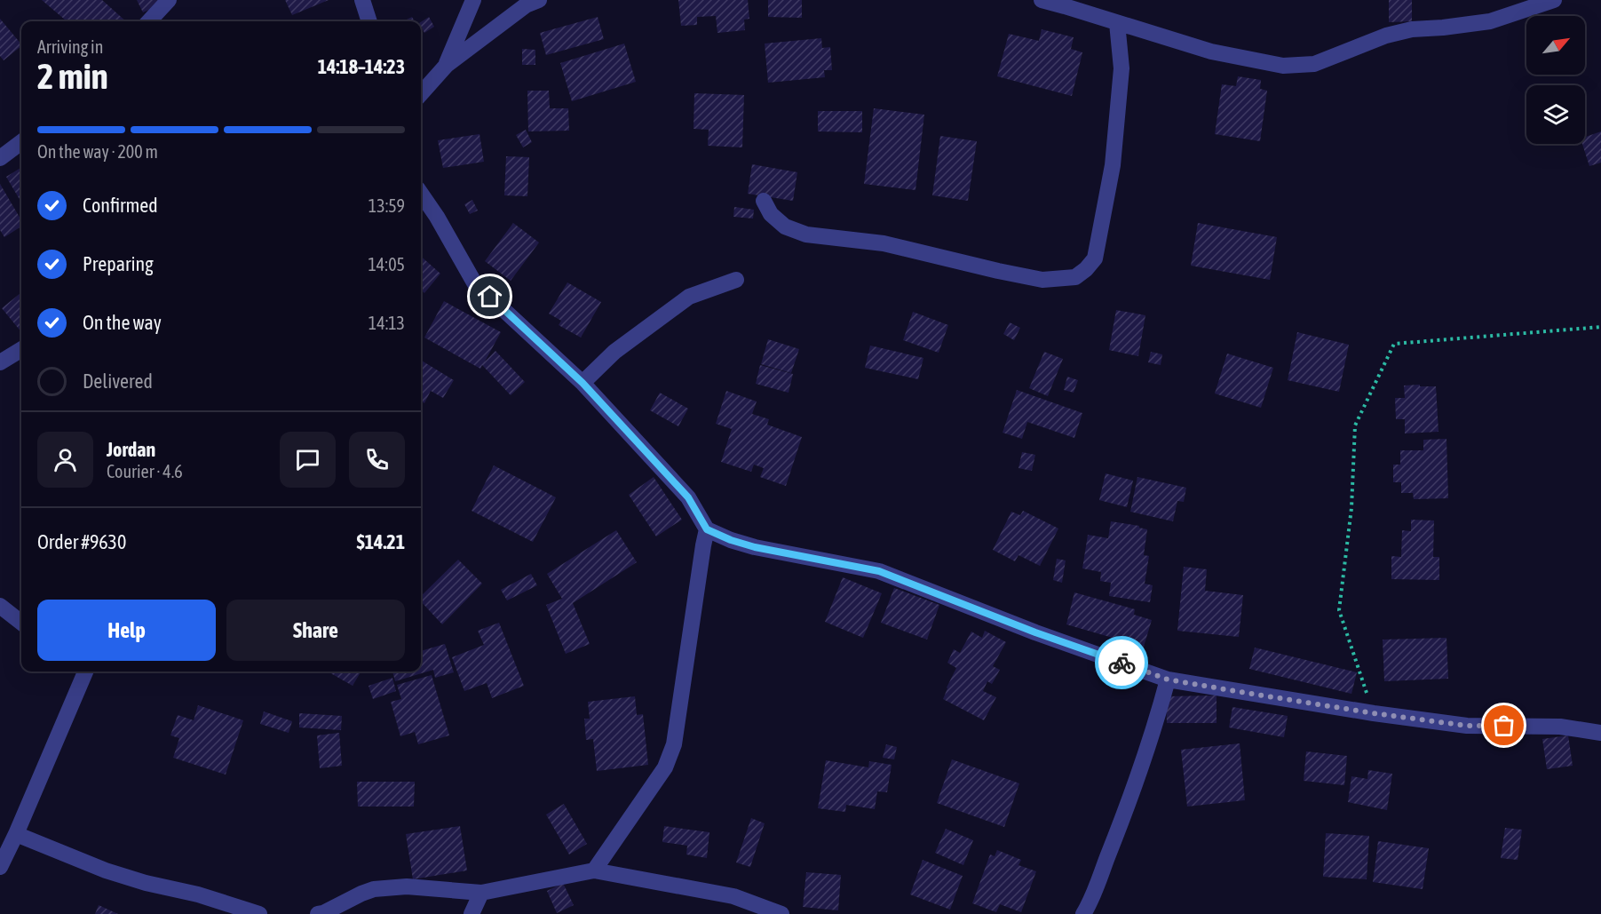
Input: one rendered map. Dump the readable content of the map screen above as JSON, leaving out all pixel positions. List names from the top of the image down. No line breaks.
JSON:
{"north":"top right","page":{"heading":["2 min","Arriving in","14:18–14:23"],"panel":["Jordan","Courier · 4.6","Order #9630","$14.21"],"bar":"On the way · 200 m","list":[["Confirmed","13:59"],["Preparing","14:05"],["On the way","14:13"],"Delivered"],"buttons":["Help","Share"]}}
